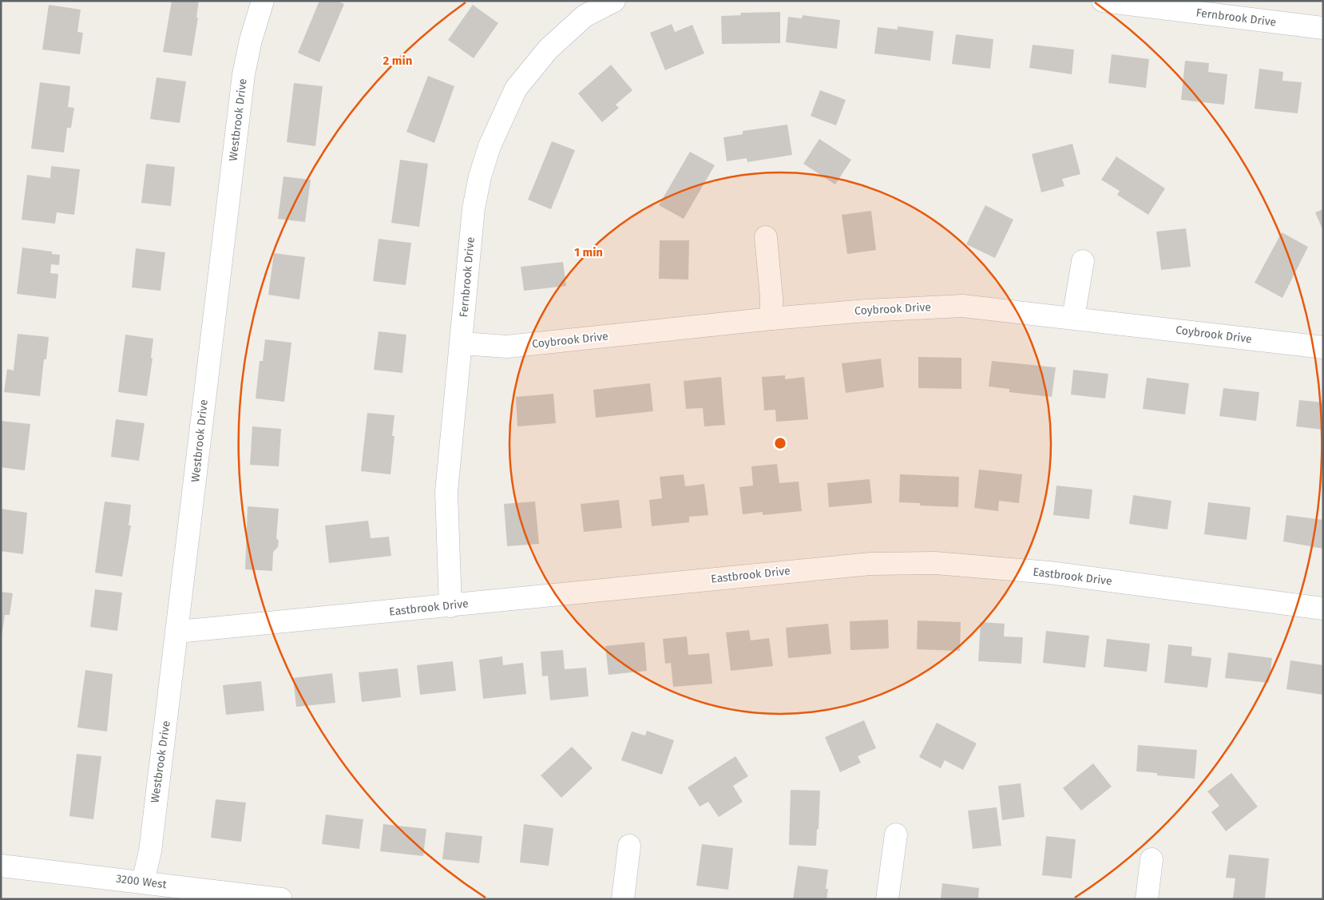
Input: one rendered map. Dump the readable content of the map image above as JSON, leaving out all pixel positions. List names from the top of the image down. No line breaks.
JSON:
{"streets":{"street":["Fernbrook Drive","Westbrook Drive","Coybrook Drive","Eastbrook Drive","3200 West"]},"crossings":[["Fernbrook Drive","Coybrook Drive"],["Fernbrook Drive","Eastbrook Drive"],["Westbrook Drive","Eastbrook Drive"],["Westbrook Drive","3200 West"]],"rings":["2 min","1 min"]}
